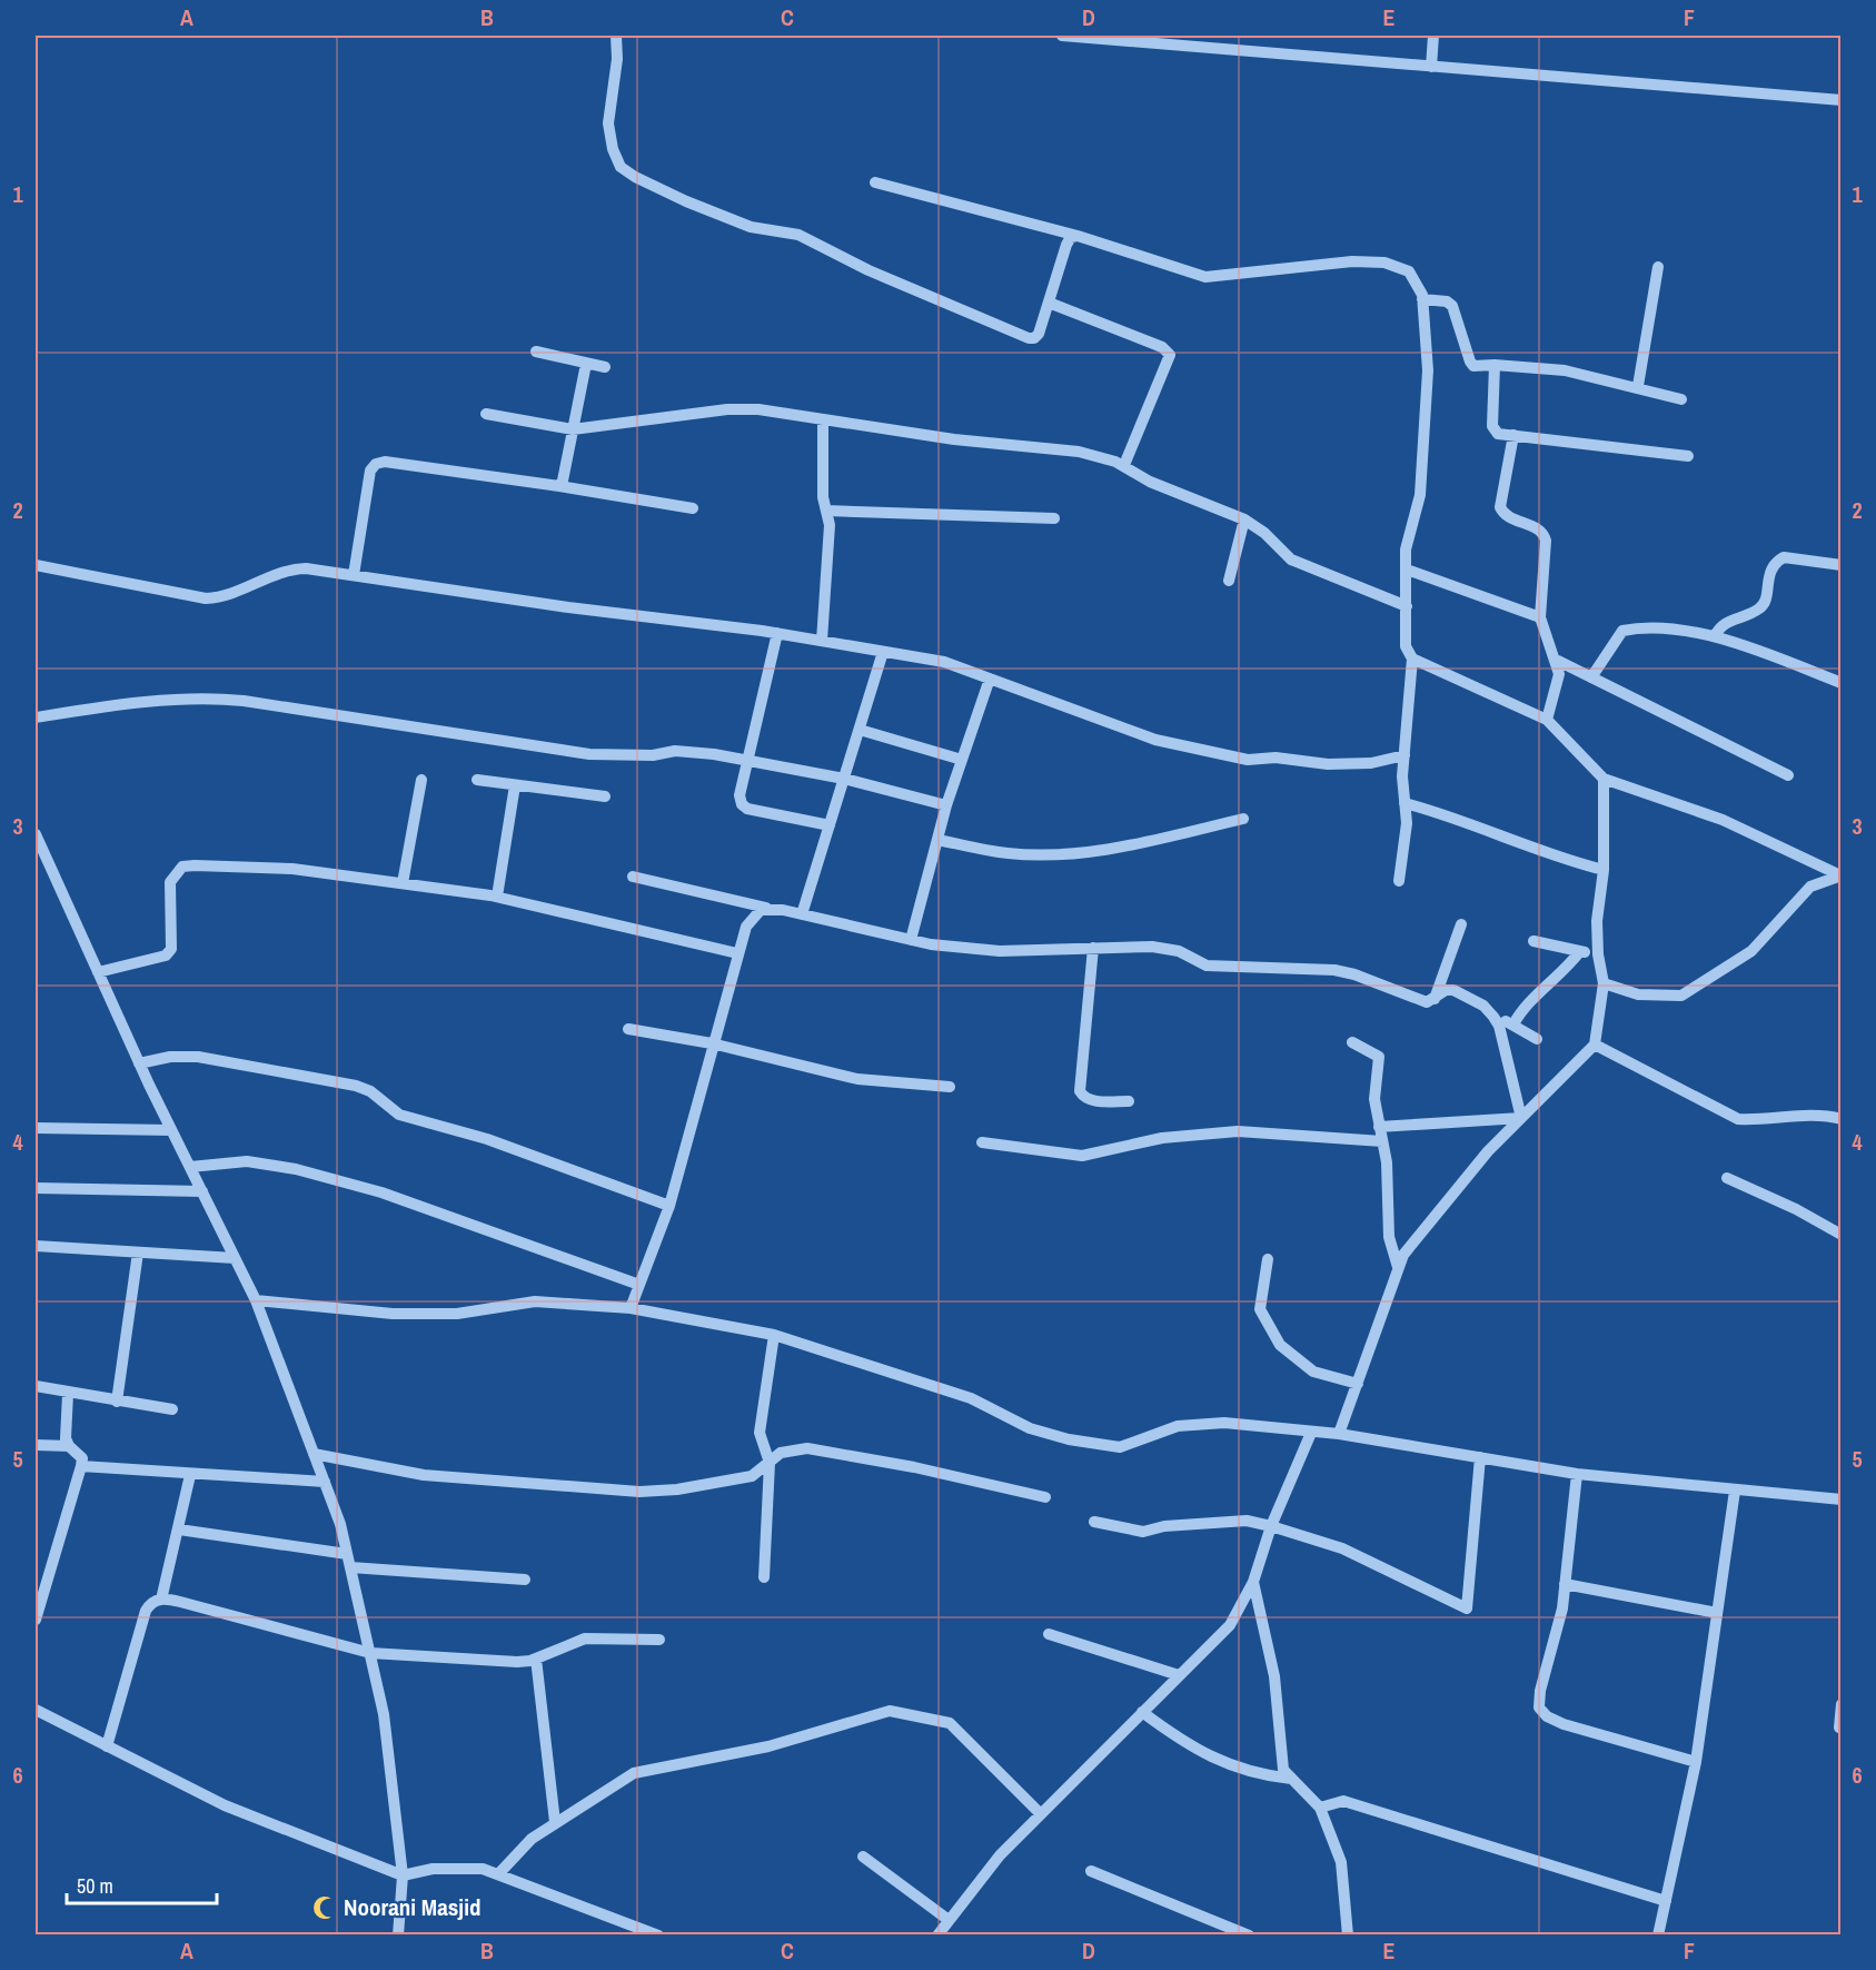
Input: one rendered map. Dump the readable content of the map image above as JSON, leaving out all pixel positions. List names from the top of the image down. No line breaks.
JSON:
{"places":{"mosque":["Noorani Masjid"]},"scale_bar":"50 m","grid":{"columns":["A","B","C","D","E","F"],"rows":["1","2","3","4","5","6"]}}
